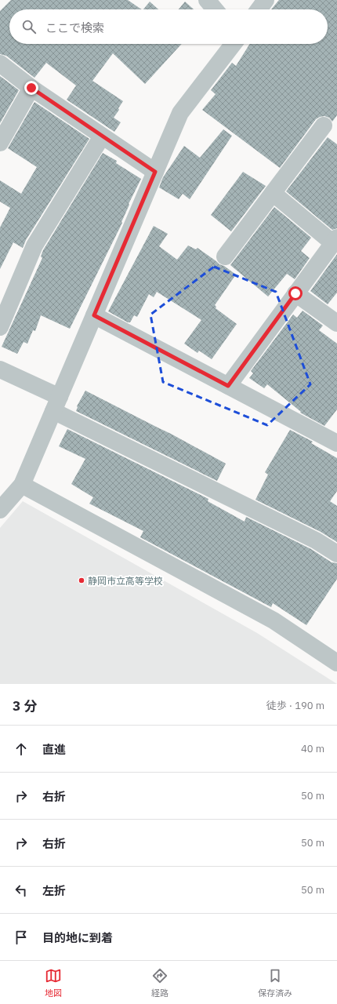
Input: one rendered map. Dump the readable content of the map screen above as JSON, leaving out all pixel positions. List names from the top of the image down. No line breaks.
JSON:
{"places":["静岡市立高等学校"],"page":{"search":"ここで検索","heading":["3 分","徒歩 · 190 m"],"list":[["直進","40 m"],["右折","50 m"],["右折","50 m"],["左折","50 m"],"目的地に到着"],"nav":["地図","経路","保存済み"]}}
